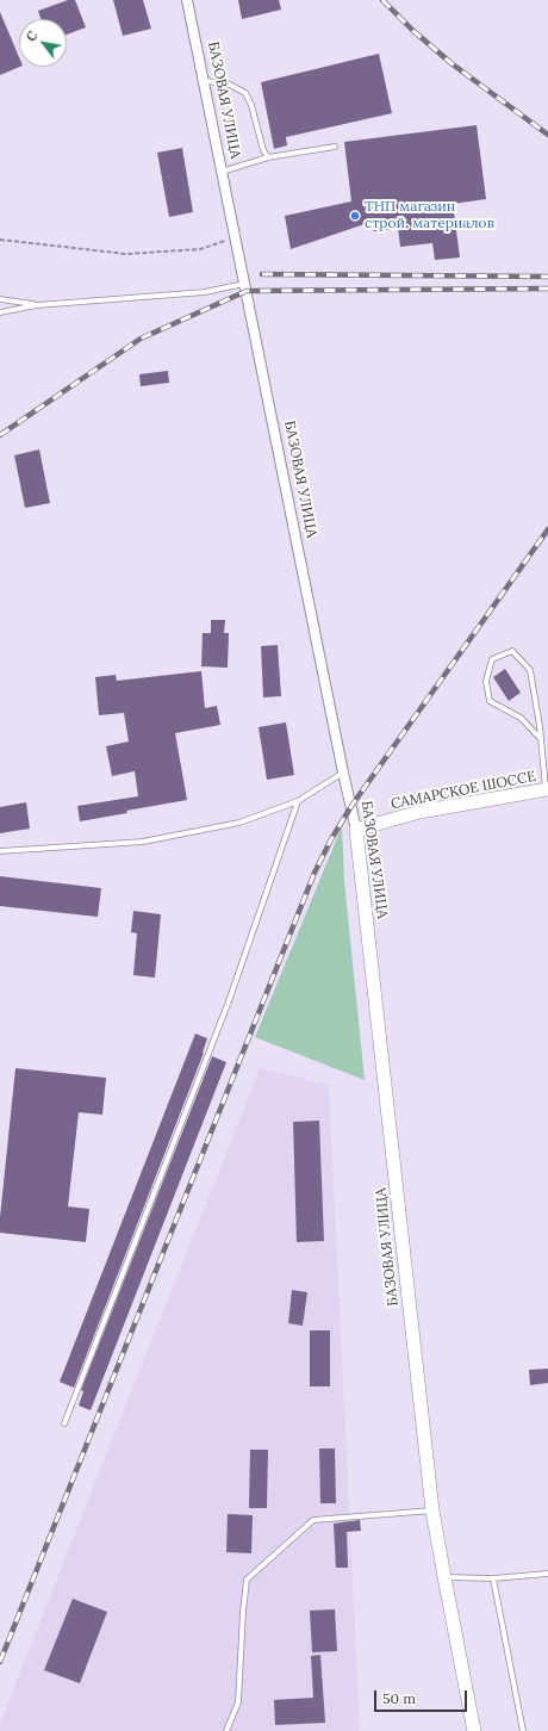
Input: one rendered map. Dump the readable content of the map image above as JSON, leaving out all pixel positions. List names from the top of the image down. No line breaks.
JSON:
{"streets":{"street":["БАЗОВАЯ УЛИЦА","САМАРСКОЕ ШОССЕ"]},"crossings":[["БАЗОВАЯ УЛИЦА","САМАРСКОЕ ШОССЕ"]],"places":["ТНП магазин строй. материалов"],"scale_bar":"50 m","north":"top left"}
